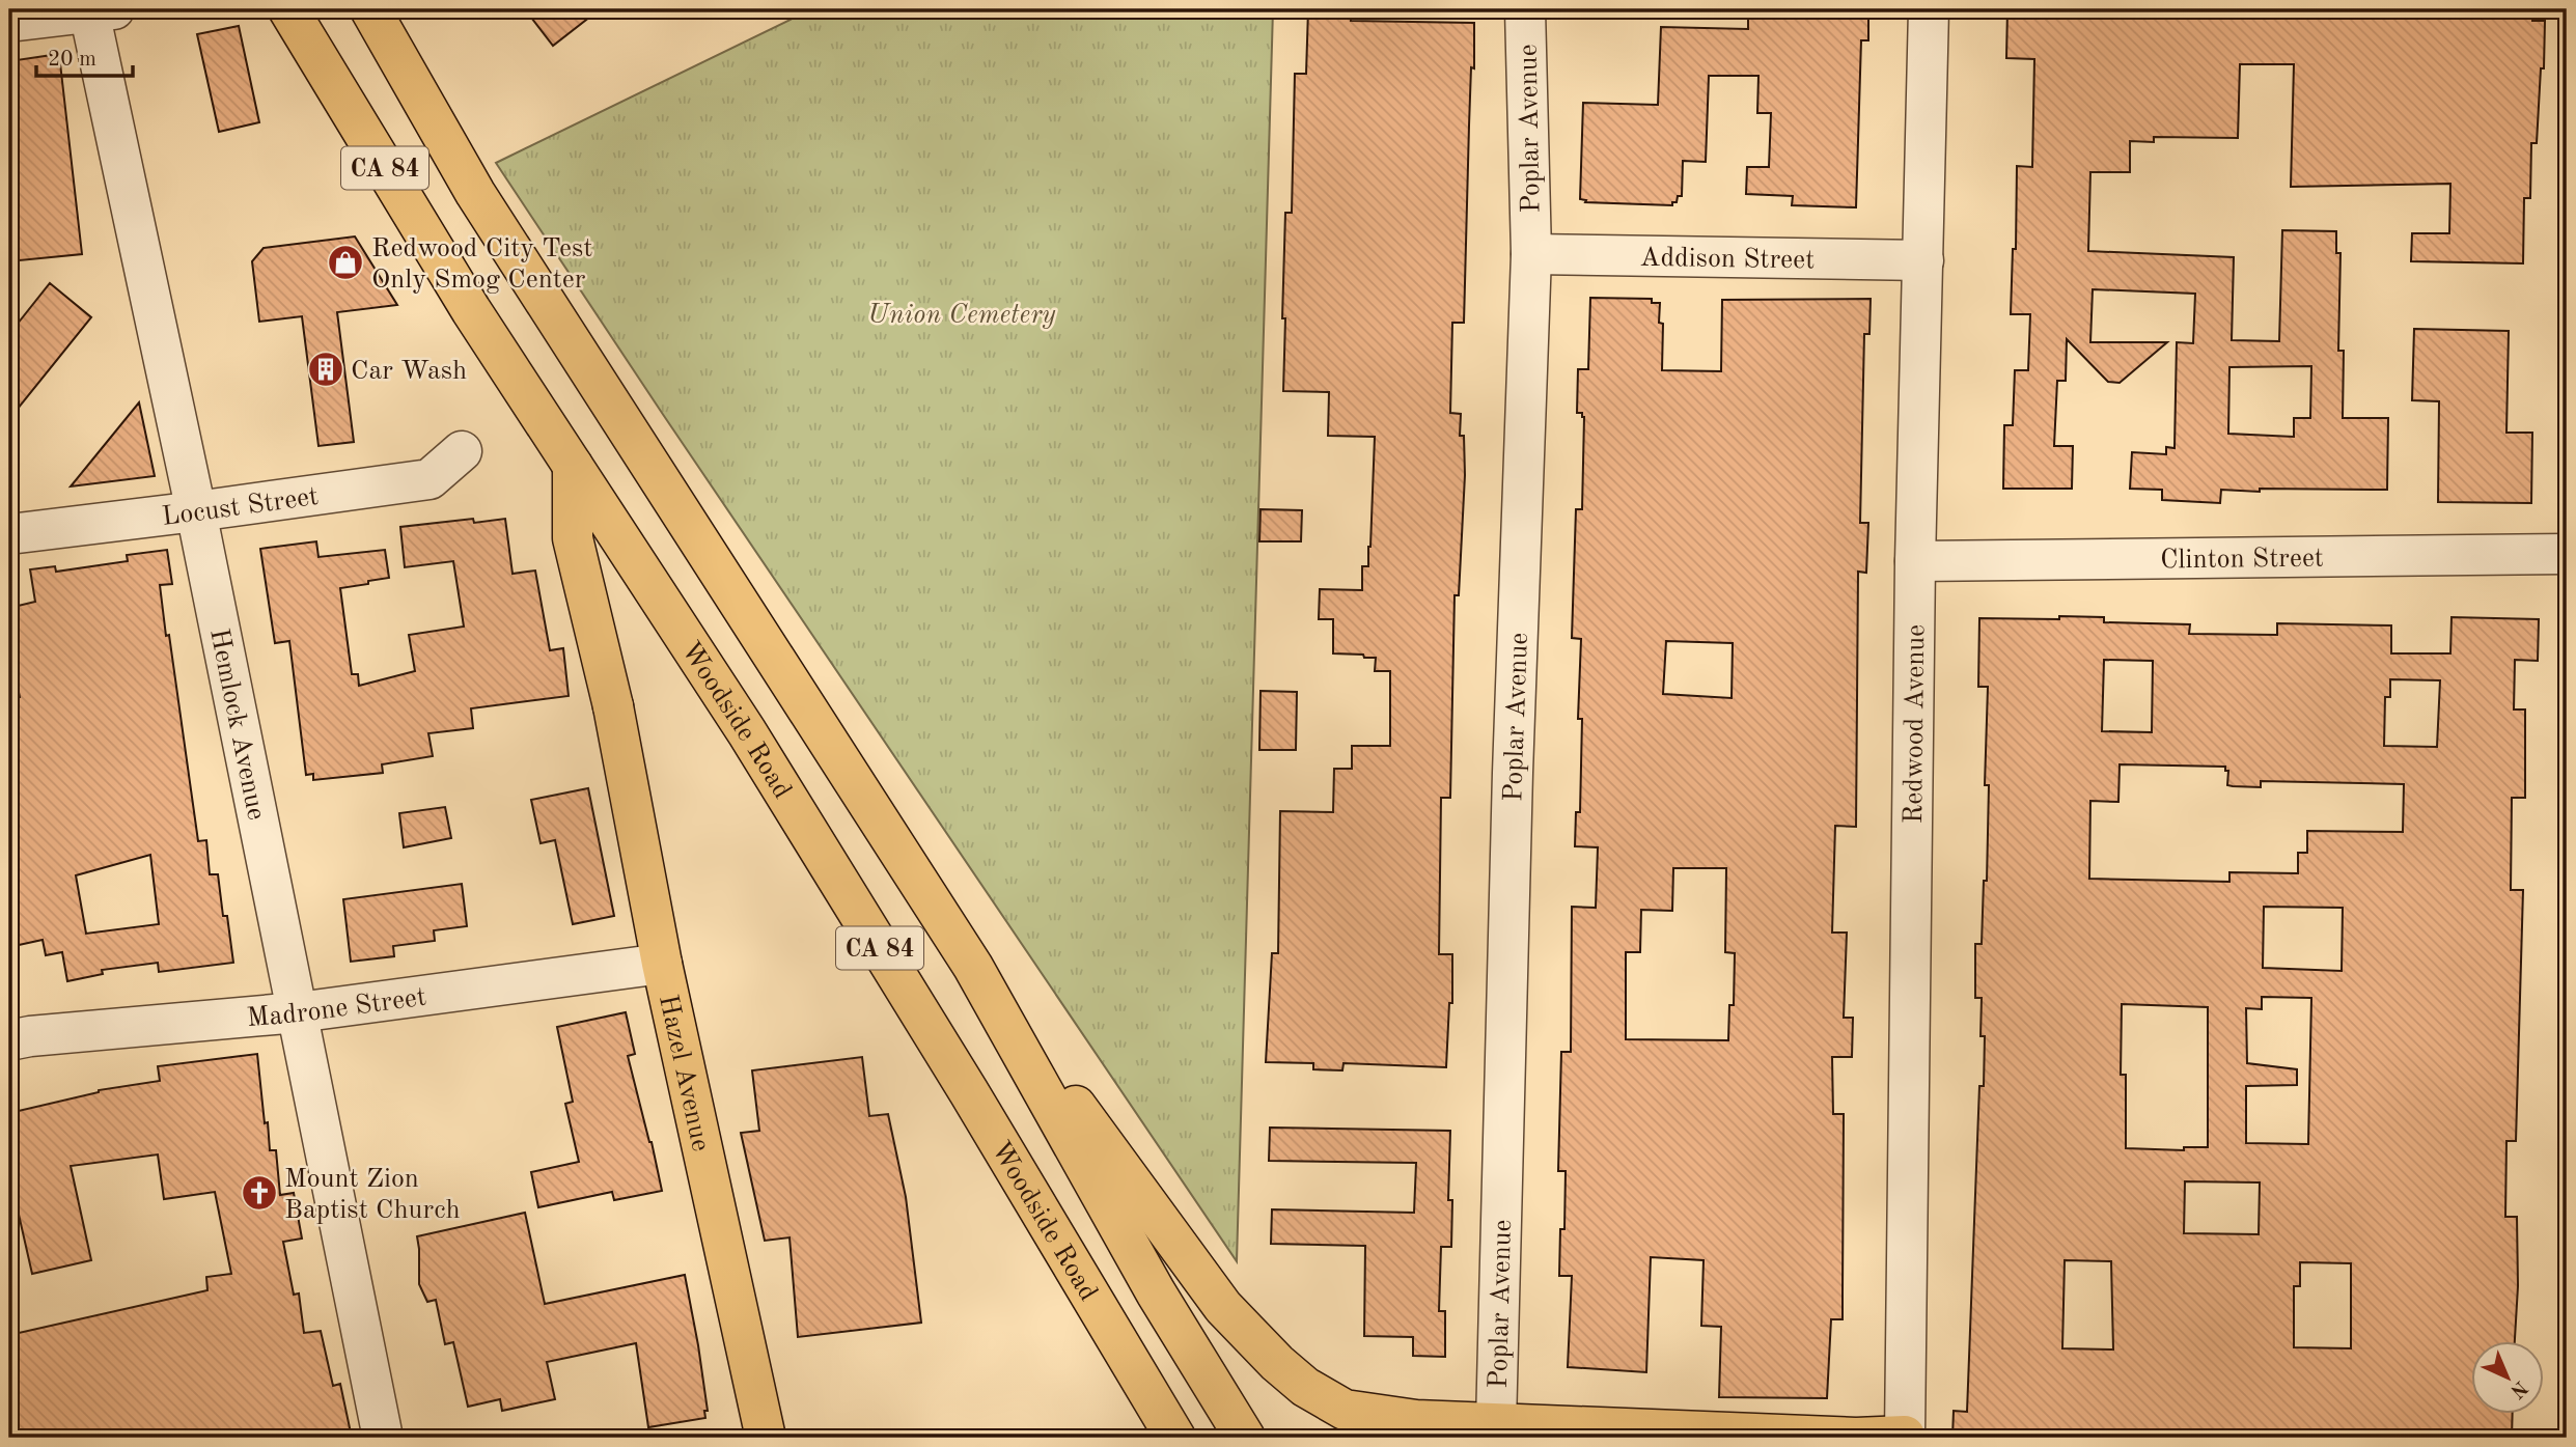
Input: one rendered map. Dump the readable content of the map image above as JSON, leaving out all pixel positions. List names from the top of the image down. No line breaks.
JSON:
{"streets":{"main road":["CA 84","Woodside Road","Hazel Avenue"],"street":["Poplar Avenue","Addison Street","Locust Street","Clinton Street","Redwood Avenue","Hemlock Avenue","Madrone Street"]},"crossings":[["Poplar Avenue","Addison Street"],["Addison Street","Redwood Avenue"],["Locust Street","Hemlock Avenue"],["Clinton Street","Redwood Avenue"],["Woodside Road","Hazel Avenue"],["Hemlock Avenue","Madrone Street"],["Madrone Street","Hazel Avenue"]],"parks":["Union Cemetery"],"places":{"shop":["Redwood City Test Only Smog Center"],"building":["Car Wash"],"church":["Mount Zion Baptist Church"]},"scale_bar":"20 m","north":"bottom right"}
